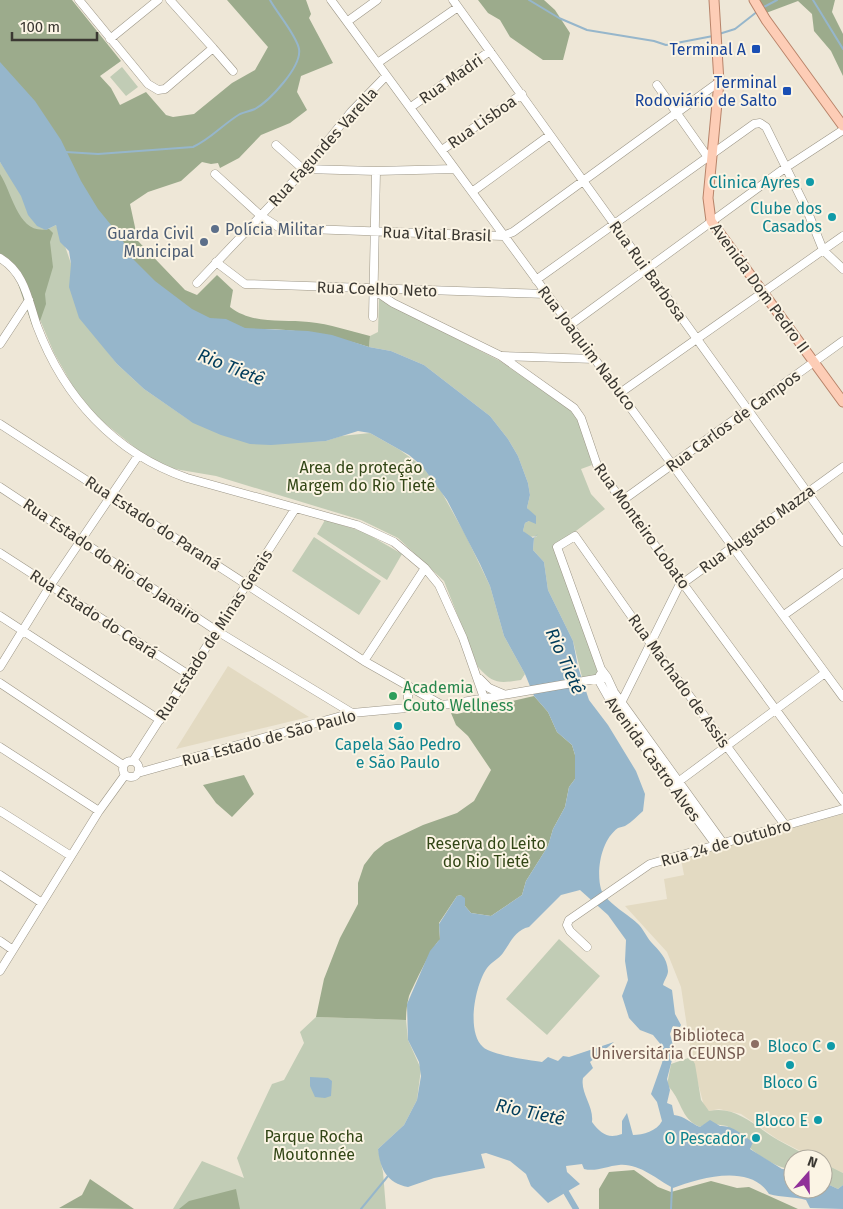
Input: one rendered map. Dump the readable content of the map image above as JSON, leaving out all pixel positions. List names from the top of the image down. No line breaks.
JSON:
{"streets":{"main road":["Avenida Dom Pedro II"],"street":["Rua Madri","Rua Lisboa","Rua Fagundes Varella","Rua Vital Brasil","Rua Rui Barbosa","Rua Coelho Neto","Rua Joaquim Nabuco","Rua Carlos de Campos","Rua Estado do Paraná","Rua Monteiro Lobato","Rua Augusto Mazza","Rua Estado do Rio de Janairo","Rua Estado do Ceará","Rua Estado de Minas Gerais","Rua Machado de Assis","Rua Estado de São Paulo","Avenida Castro Alves","Rua 24 de Outubro"]},"crossings":[["Rua Madri","Rua Rui Barbosa"],["Rua Madri","Rua Joaquim Nabuco"],["Rua Lisboa","Rua Rui Barbosa"],["Rua Lisboa","Rua Joaquim Nabuco"],["Rua Fagundes Varella","Rua Vital Brasil"],["Rua Fagundes Varella","Rua Coelho Neto"],["Rua Fagundes Varella","Rua Joaquim Nabuco"],["Rua Vital Brasil","Rua Rui Barbosa"],["Rua Vital Brasil","Avenida Dom Pedro II"],["Rua Vital Brasil","Rua Joaquim Nabuco"],["Rua Rui Barbosa","Rua Carlos de Campos"],["Rua Rui Barbosa","Rua Augusto Mazza"],["Avenida Dom Pedro II","Rua Carlos de Campos"],["Rua Coelho Neto","Rua Joaquim Nabuco"],["Rua Coelho Neto","Rua Monteiro Lobato"],["Rua Joaquim Nabuco","Rua Carlos de Campos"],["Rua Joaquim Nabuco","Rua Augusto Mazza"],["Rua Carlos de Campos","Rua Monteiro Lobato"],["Rua Estado do Paraná","Rua Estado de Minas Gerais"],["Rua Estado do Paraná","Rua Estado de São Paulo"],["Rua Monteiro Lobato","Rua Augusto Mazza"],["Rua Augusto Mazza","Rua Machado de Assis"],["Rua Augusto Mazza","Avenida Castro Alves"],["Rua Estado do Rio de Janairo","Rua Estado de Minas Gerais"],["Rua Estado do Rio de Janairo","Rua Estado de São Paulo"],["Rua Estado do Ceará","Rua Estado de Minas Gerais"],["Rua Estado de Minas Gerais","Rua Estado de São Paulo"],["Rua Machado de Assis","Avenida Castro Alves"],["Rua Machado de Assis","Rua 24 de Outubro"],["Rua Estado de São Paulo","Avenida Castro Alves"],["Avenida Castro Alves","Rua 24 de Outubro"]],"water":["Rio Tietê"],"parks":["Area de proteção Margem do Rio Tietê","Reserva do Leito do Rio Tietê","Parque Rocha Moutonnée"],"places":{"transit":["Terminal A","Terminal Rodoviário de Salto"],"other":["Clinica Ayres","Clube dos Casados","Polícia Militar","Guarda Civil Municipal","Academia Couto Wellness","Capela São Pedro e São Paulo","Biblioteca Universitária CEUNSP","Bloco C","Bloco G","Bloco E","O Pescador"]},"scale_bar":"100 m","north":"top"}
